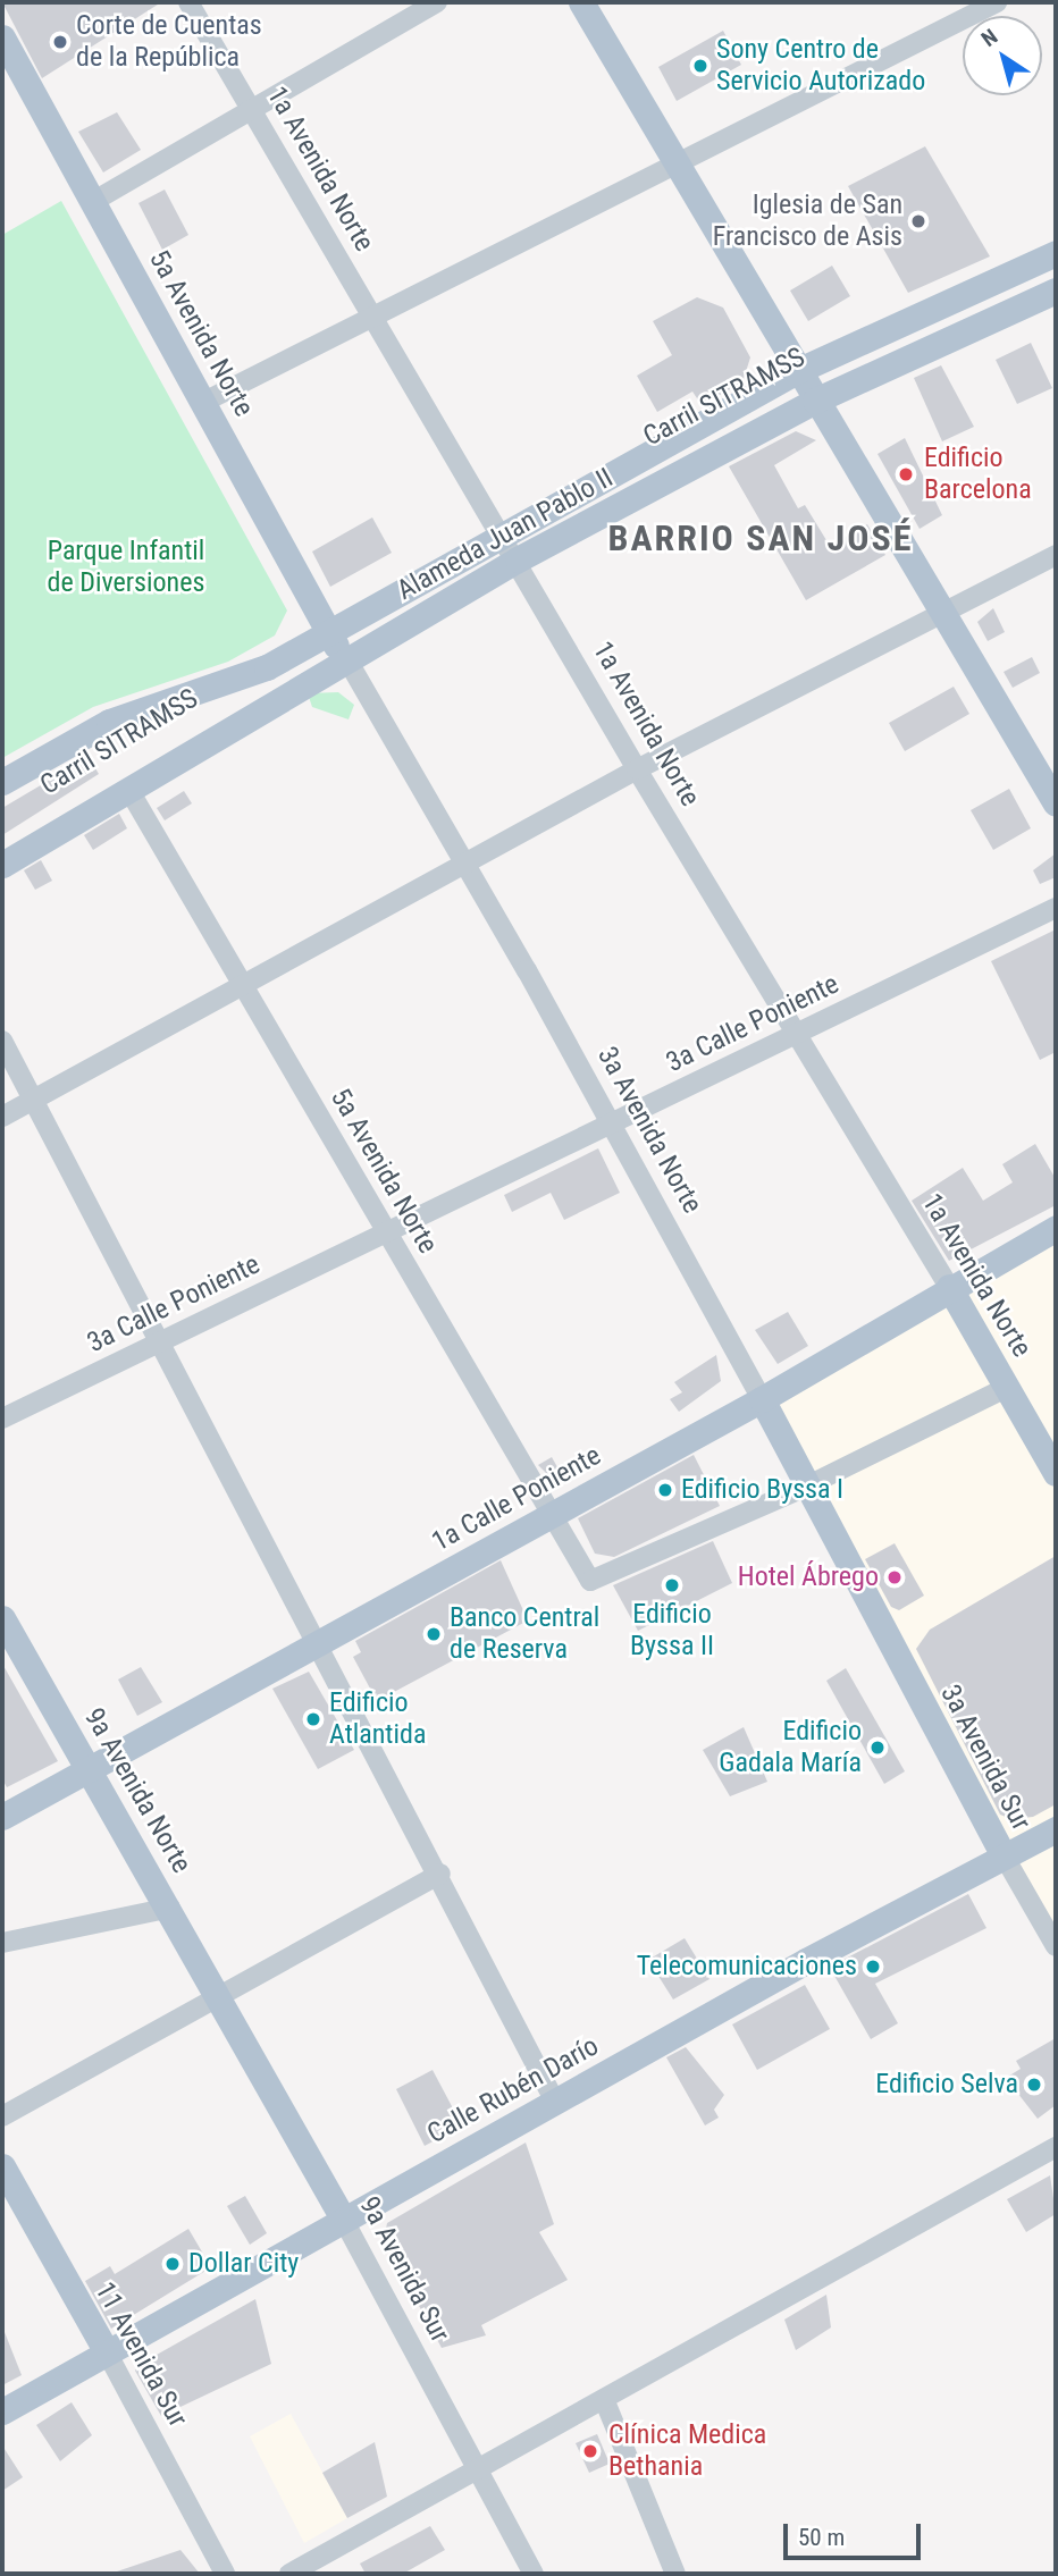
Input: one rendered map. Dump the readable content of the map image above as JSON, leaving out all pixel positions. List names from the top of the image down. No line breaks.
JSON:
{"streets":{"main road":["1a Avenida Norte","5a Avenida Norte","Carril SITRAMSS","Alameda Juan Pablo II","3a Avenida Norte","1a Calle Poniente","3a Avenida Sur","9a Avenida Norte","Calle Rubén Darío","9a Avenida Sur","11 Avenida Sur"],"street":["3a Calle Poniente"]},"crossings":[["1a Avenida Norte","Alameda Juan Pablo II"],["1a Avenida Norte","3a Calle Poniente"],["1a Avenida Norte","1a Calle Poniente"],["5a Avenida Norte","Carril SITRAMSS"],["5a Avenida Norte","Alameda Juan Pablo II"],["5a Avenida Norte","3a Calle Poniente"],["5a Avenida Norte","3a Avenida Norte"],["5a Avenida Norte","1a Calle Poniente"],["Carril SITRAMSS","Alameda Juan Pablo II"],["Carril SITRAMSS","3a Avenida Norte"],["Alameda Juan Pablo II","3a Avenida Norte"],["3a Calle Poniente","3a Avenida Norte"],["3a Avenida Norte","1a Calle Poniente"],["3a Avenida Norte","3a Avenida Sur"],["1a Calle Poniente","9a Avenida Norte"],["3a Avenida Sur","Calle Rubén Darío"],["9a Avenida Norte","9a Avenida Sur"],["Calle Rubén Darío","9a Avenida Sur"],["Calle Rubén Darío","11 Avenida Sur"]],"districts":["BARRIO SAN JOSÉ"],"parks":["Parque Infantil de Diversiones"],"places":["Corte de Cuentas de la República","Sony Centro de Servicio Autorizado","Iglesia de San Francisco de Asis","Edificio Barcelona","Edificio Byssa I","Hotel Ábrego","Edificio Byssa II","Banco Central de Reserva","Edificio Atlantida","Edificio Gadala María","Telecomunicaciones","Edificio Selva","Dollar City","Clínica Medica Bethania"],"scale_bar":"50 m","north":"top left"}
